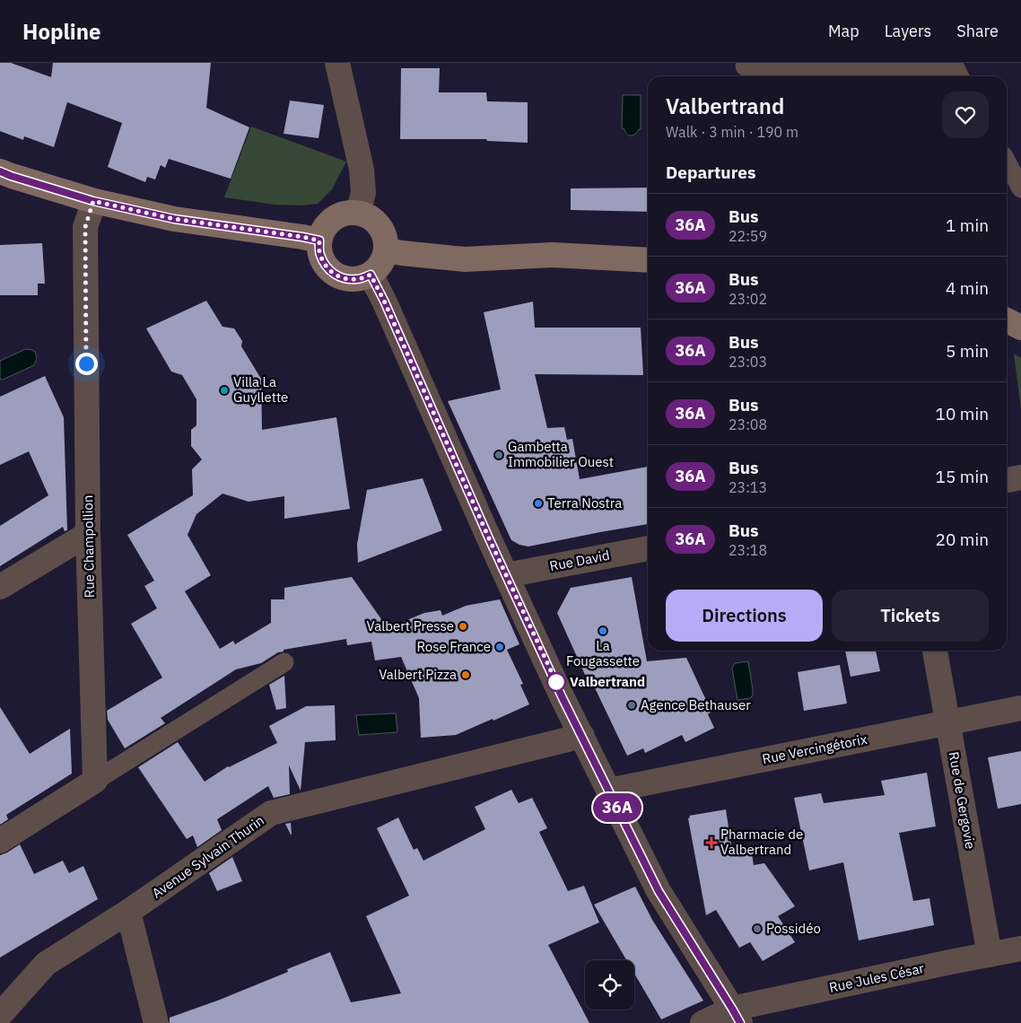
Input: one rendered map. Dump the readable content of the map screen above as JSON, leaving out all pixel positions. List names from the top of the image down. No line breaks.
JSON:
{"streets":{"street":["Rue Champollion","Rue David","Rue Vercingétorix","Rue de Gergovie","Avenue Sylvain Thurin","Rue Jules César"]},"crossings":[["Rue Vercingétorix","Rue de Gergovie"],["Rue de Gergovie","Rue Jules César"]],"places":{"other":["Villa La Guyllette","Gambetta Immobilier Ouest","Terra Nostra","Valbert Presse","La Fougassette","Rose France","Valbert Pizza","Valbertrand","Agence Bethauser","Possidéo"],"health":["Pharmacie de Valbertrand"]},"lines":["bus line 36A"],"page":{"header":"Hopline","nav":["Map","Layers","Share"],"on_map":"36A","heading":[["Valbertrand","Walk · 3 min · 190 m"],"Departures"],"list":[{"mark":"36A","name":"Bus","note":"22:59","value":"1 min"},{"mark":"36A","name":"Bus","note":"23:02","value":"4 min"},{"mark":"36A","name":"Bus","note":"23:03","value":"5 min"},{"mark":"36A","name":"Bus","note":"23:08","value":"10 min"},{"mark":"36A","name":"Bus","note":"23:13","value":"15 min"},{"mark":"36A","name":"Bus","note":"23:18","value":"20 min"}],"buttons":["Directions","Tickets"]}}
